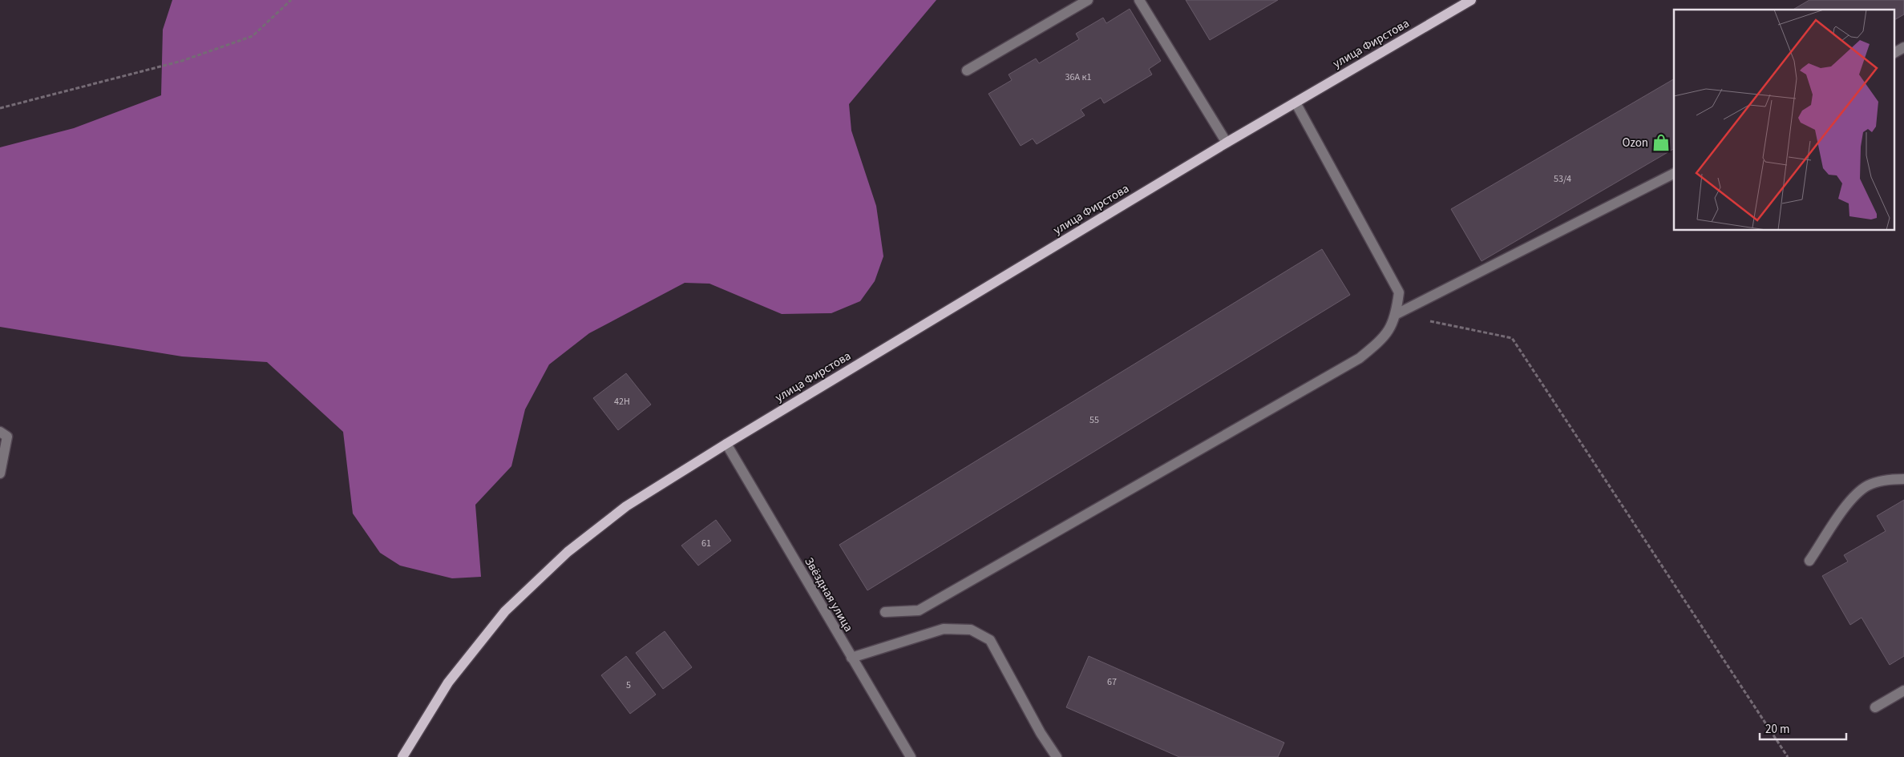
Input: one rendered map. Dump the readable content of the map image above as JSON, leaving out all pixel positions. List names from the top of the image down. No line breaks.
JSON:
{"streets":{"main road":["улица Фирстова"],"street":["Звёздная улица"]},"crossings":[["улица Фирстова","Звёздная улица"]],"places":{"shop":["Ozon"]},"house_numbers":["36А к1","53/4","42Н","55","61","67","5"],"scale_bar":"20 m"}
